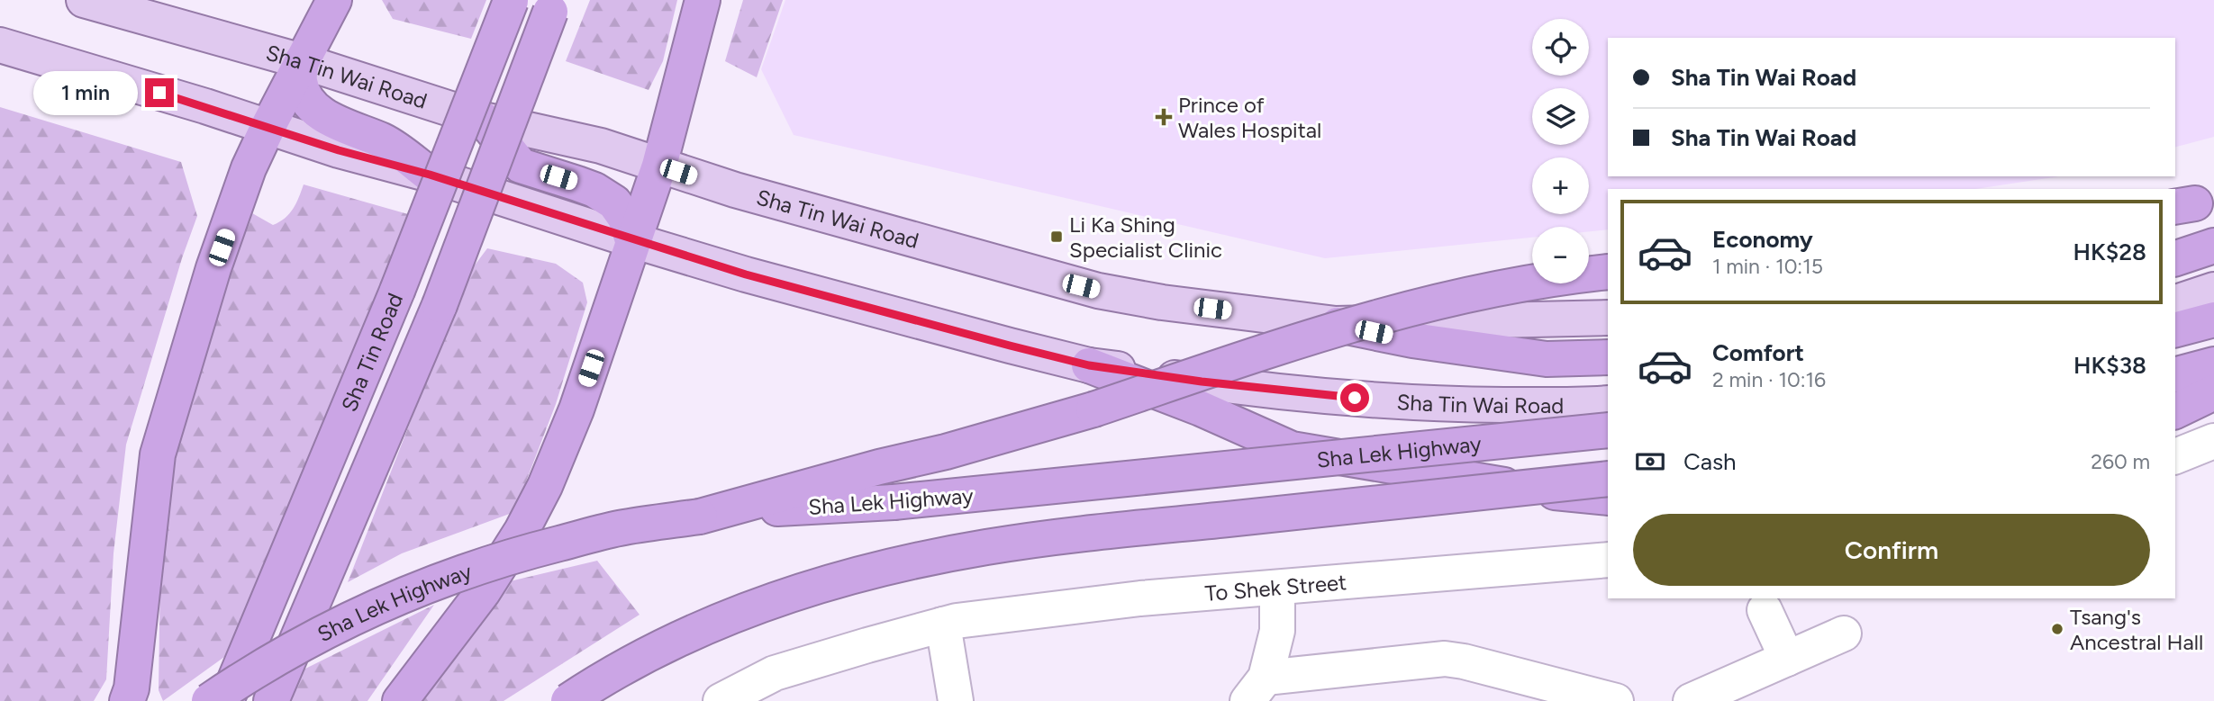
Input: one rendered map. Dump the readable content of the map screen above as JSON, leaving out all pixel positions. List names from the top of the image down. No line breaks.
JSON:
{"streets":{"highway":["Sha Tin Road","Sha Lek Highway"],"main road":["Sha Tin Wai Road"],"street":["To Shek Street"]},"places":{"health":["Prince of Wales Hospital"],"transit":["Li Ka Shing Specialist Clinic"],"other":["Tsang's Ancestral Hall"]},"page":{"map_buttons":["+","−"],"banner":["Sha Tin Wai Road","Sha Tin Wai Road"],"bubble":"1 min","list":[{"name":"Economy","note":"1 min · 10:15","value":"HK$28"},{"name":"Comfort","note":"2 min · 10:16","value":"HK$38"}],"pay":["Cash","260 m"],"buttons":"Confirm"}}
